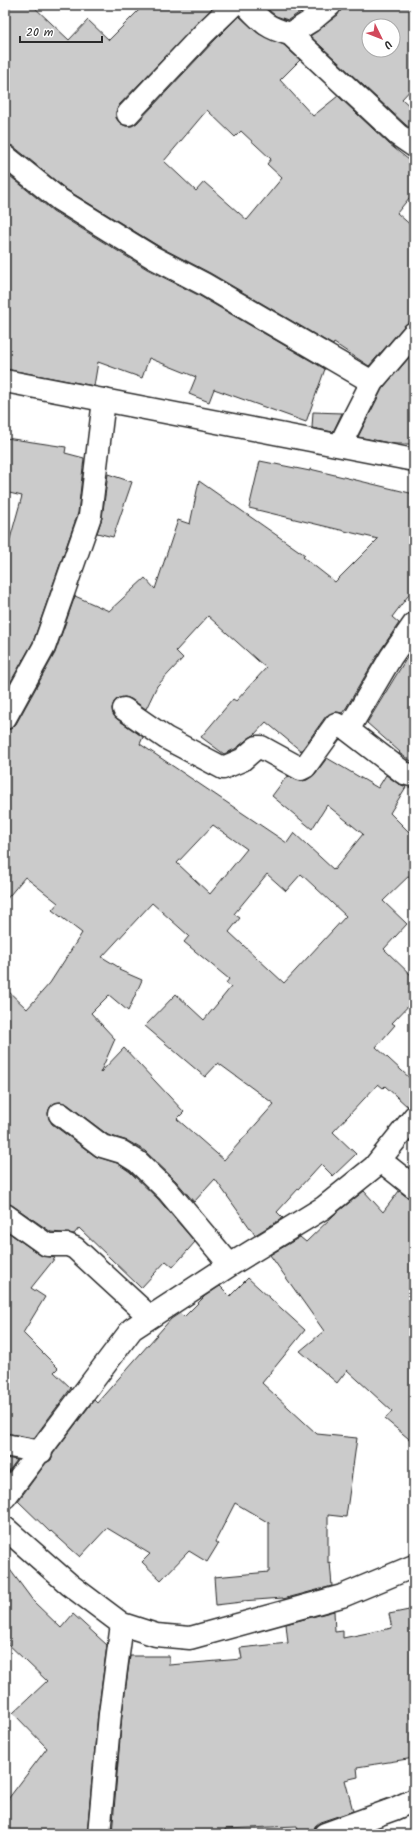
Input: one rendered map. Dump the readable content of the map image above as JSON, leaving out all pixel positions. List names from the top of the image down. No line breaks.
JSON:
{"scale_bar":"20 m","north":"bottom right"}
